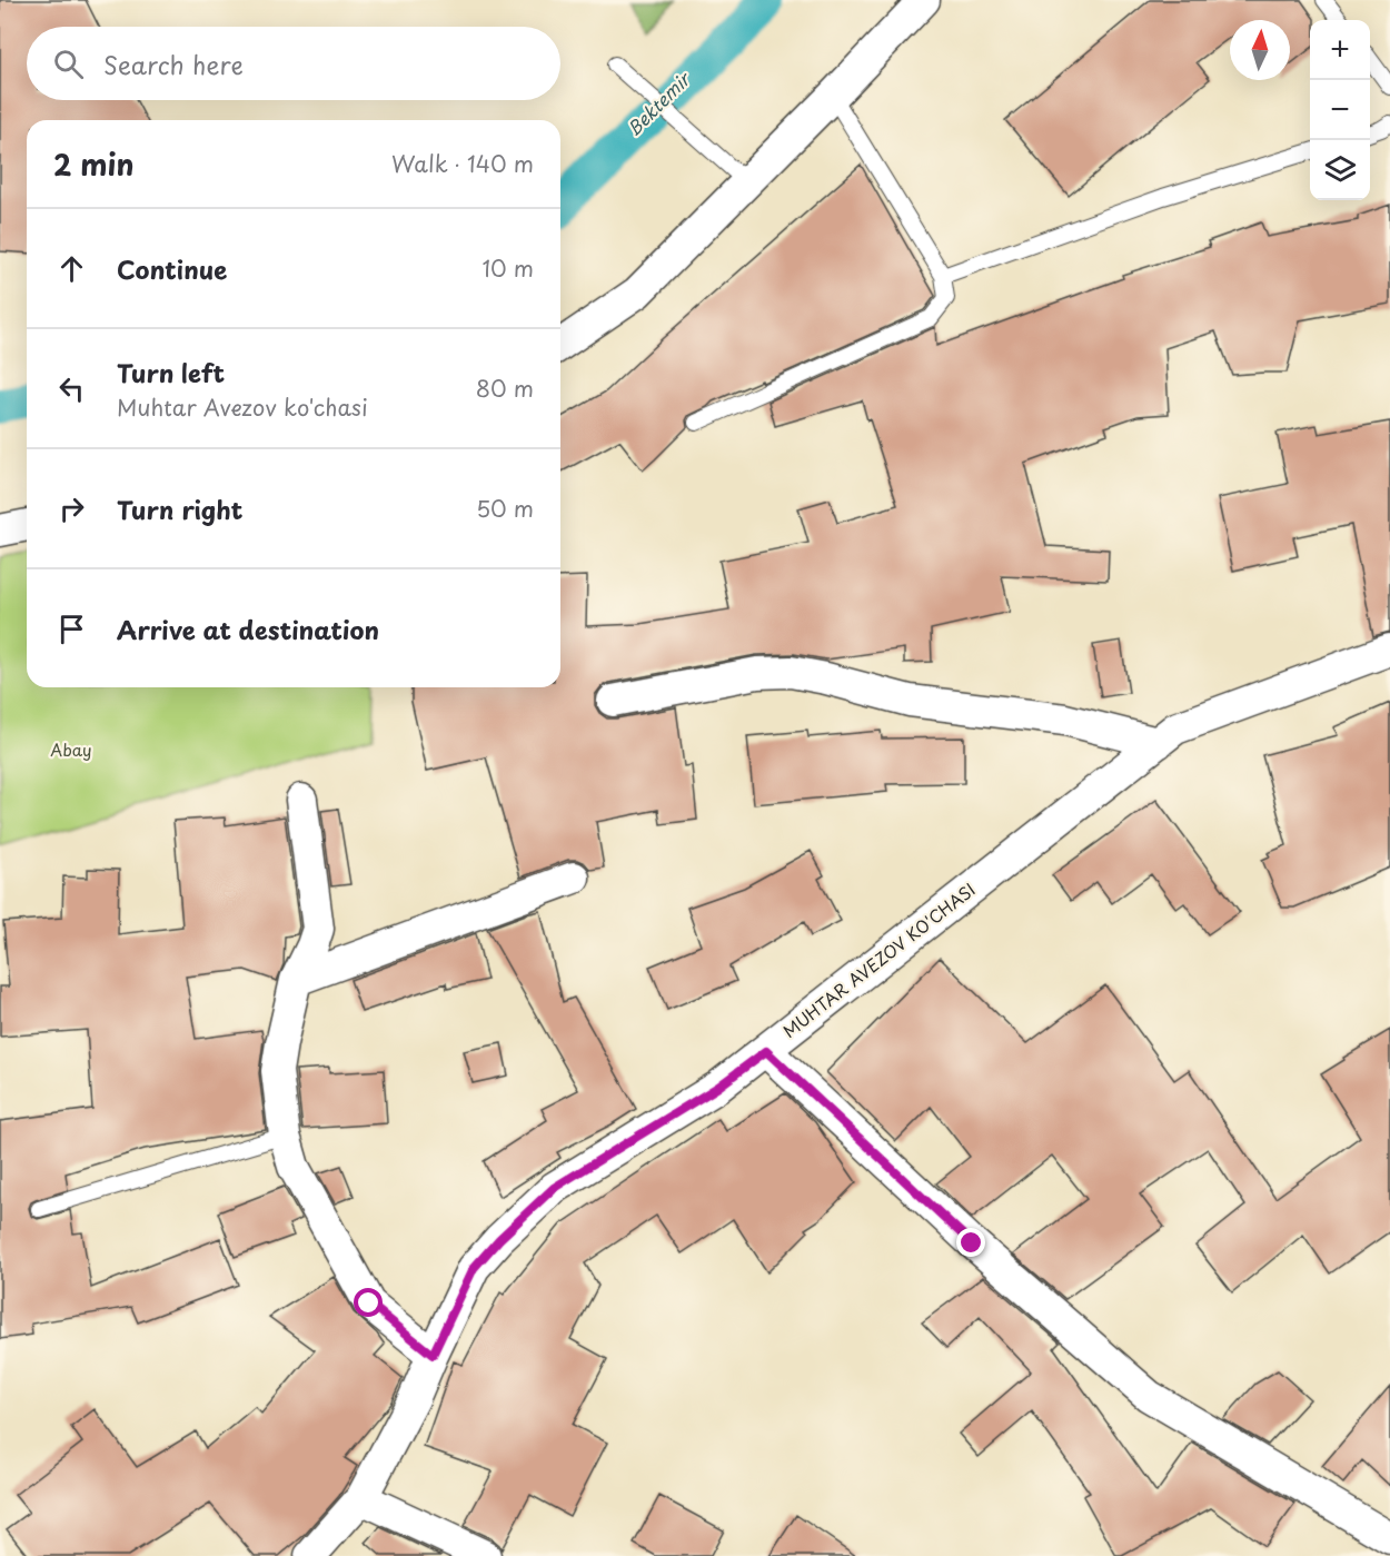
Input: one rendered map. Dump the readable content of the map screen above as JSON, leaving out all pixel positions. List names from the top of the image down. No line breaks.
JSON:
{"streets":{"street":["MUHTAR AVEZOV KO'CHASI"]},"water":["Bektemir"],"parks":["Abay"],"north":"top","page":{"map_buttons":["+","−"],"search":"Search here","heading":["2 min","Walk · 140 m"],"list":[["Continue","10 m"],["Turn left","Muhtar Avezov ko'chasi","80 m"],["Turn right","50 m"],"Arrive at destination"]}}
